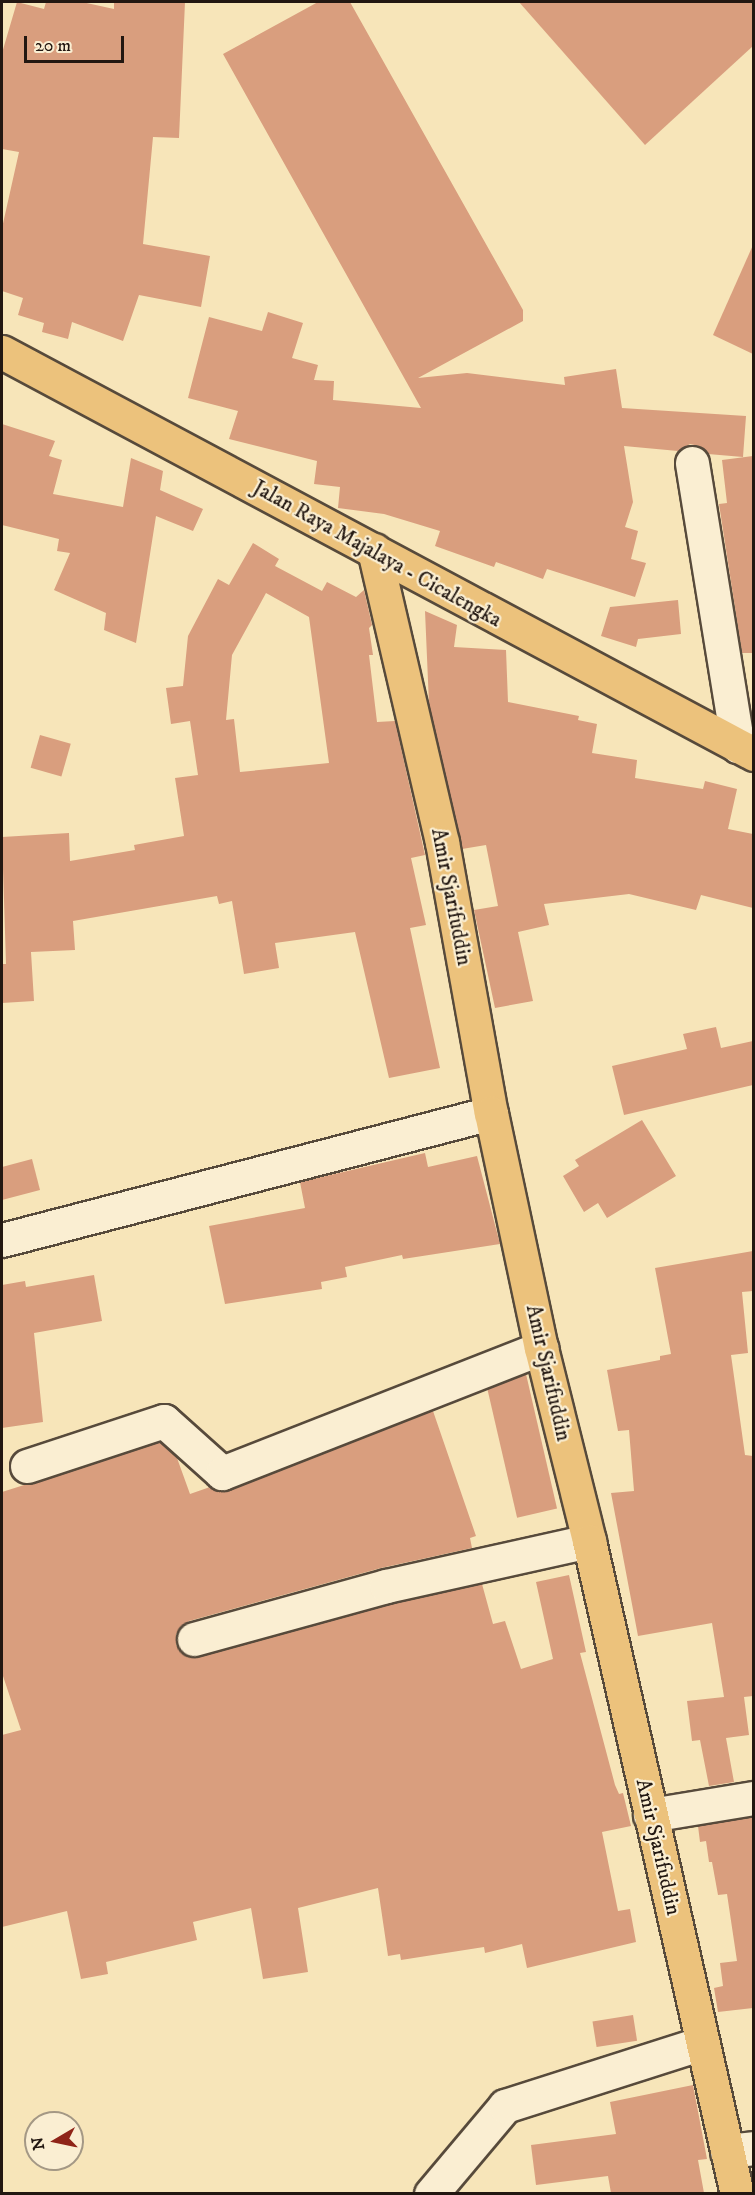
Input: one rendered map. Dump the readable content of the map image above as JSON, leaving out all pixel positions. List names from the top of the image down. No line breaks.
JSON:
{"streets":{"main road":["Jalan Raya Majalaya - Cicalengka","Amir Sjarifuddin"]},"crossings":[["Jalan Raya Majalaya - Cicalengka","Amir Sjarifuddin"]],"scale_bar":"20 m","north":"left"}
